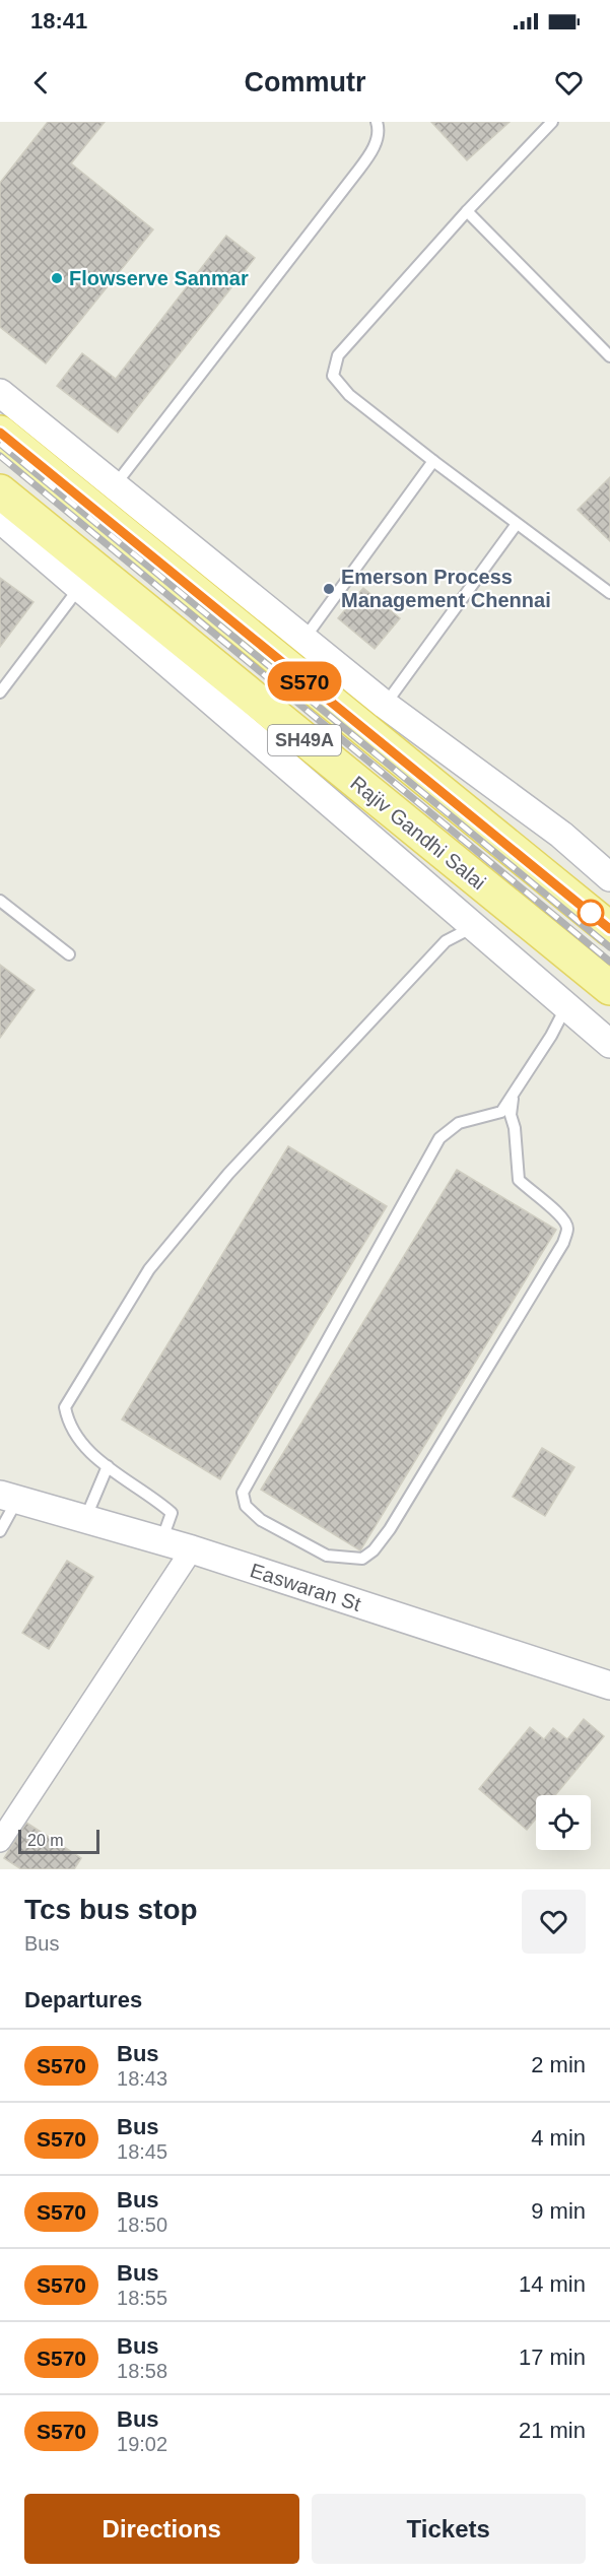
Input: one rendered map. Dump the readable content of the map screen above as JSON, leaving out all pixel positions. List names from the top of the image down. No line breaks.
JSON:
{"streets":{"main road":["SH49A","Rajiv Gandhi Salai"],"street":["Easwaran St"]},"places":["Flowserve Sanmar","Emerson Process Management Chennai"],"lines":["bus line S570"],"scale_bar":"20 m","page":{"status":"18:41","header":"Commutr","on_map":"S570","scale":"20 m","heading":[["Tcs bus stop","Bus"],"Departures"],"list":[{"mark":"S570","name":"Bus","note":"18:43","value":"2 min"},{"mark":"S570","name":"Bus","note":"18:45","value":"4 min"},{"mark":"S570","name":"Bus","note":"18:50","value":"9 min"},{"mark":"S570","name":"Bus","note":"18:55","value":"14 min"},{"mark":"S570","name":"Bus","note":"18:58","value":"17 min"},{"mark":"S570","name":"Bus","note":"19:02","value":"21 min"}],"buttons":["Directions","Tickets"]}}
